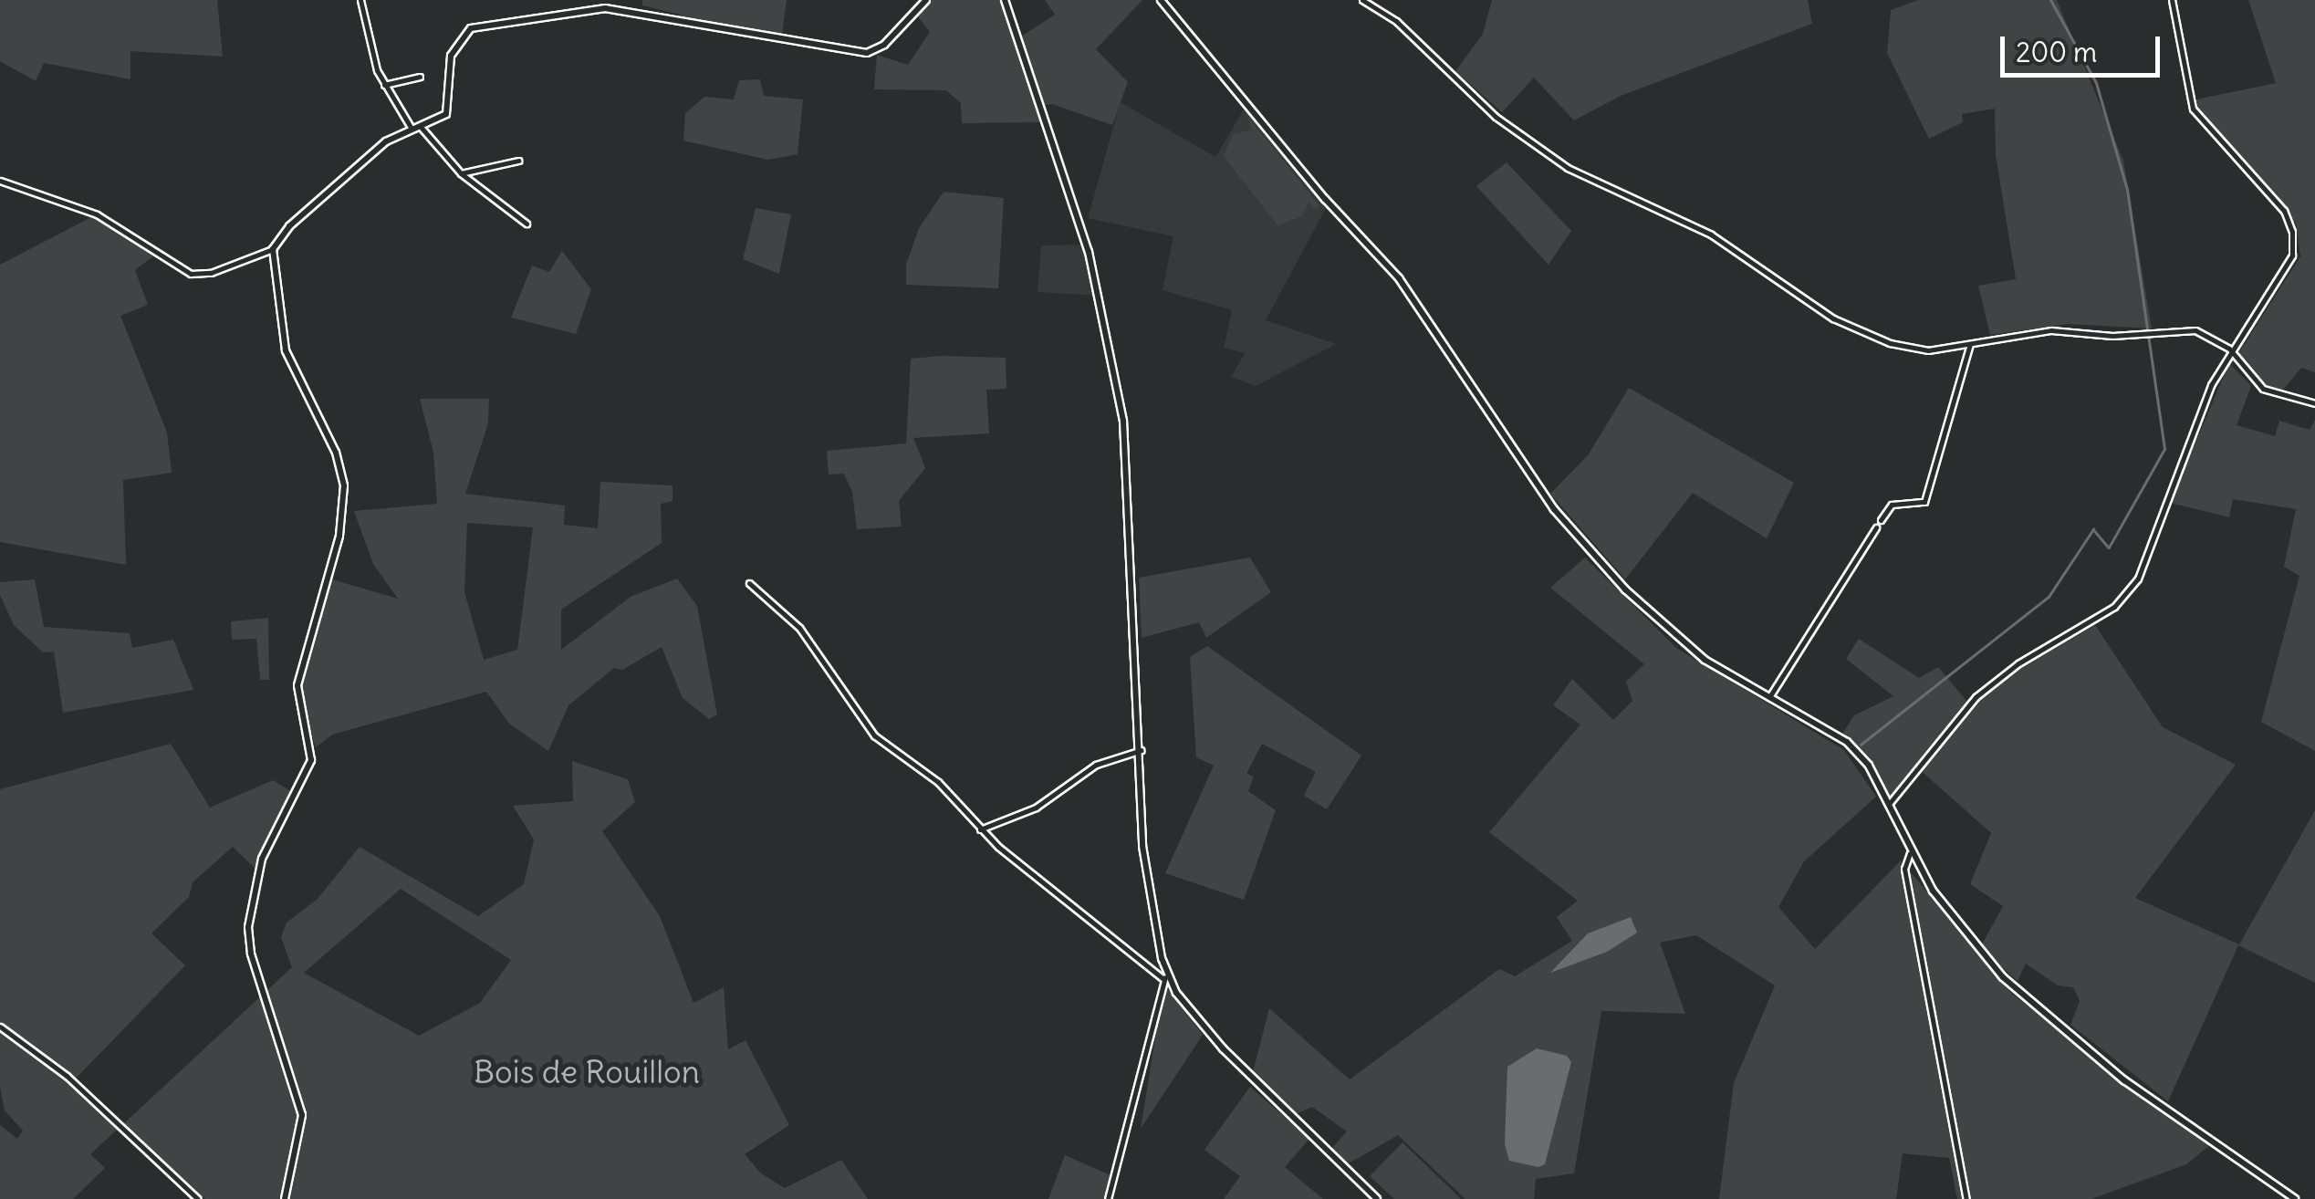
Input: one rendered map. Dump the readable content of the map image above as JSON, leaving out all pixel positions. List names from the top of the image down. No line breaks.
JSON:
{"parks":["Bois de Rouillon"],"scale_bar":"200 m"}
